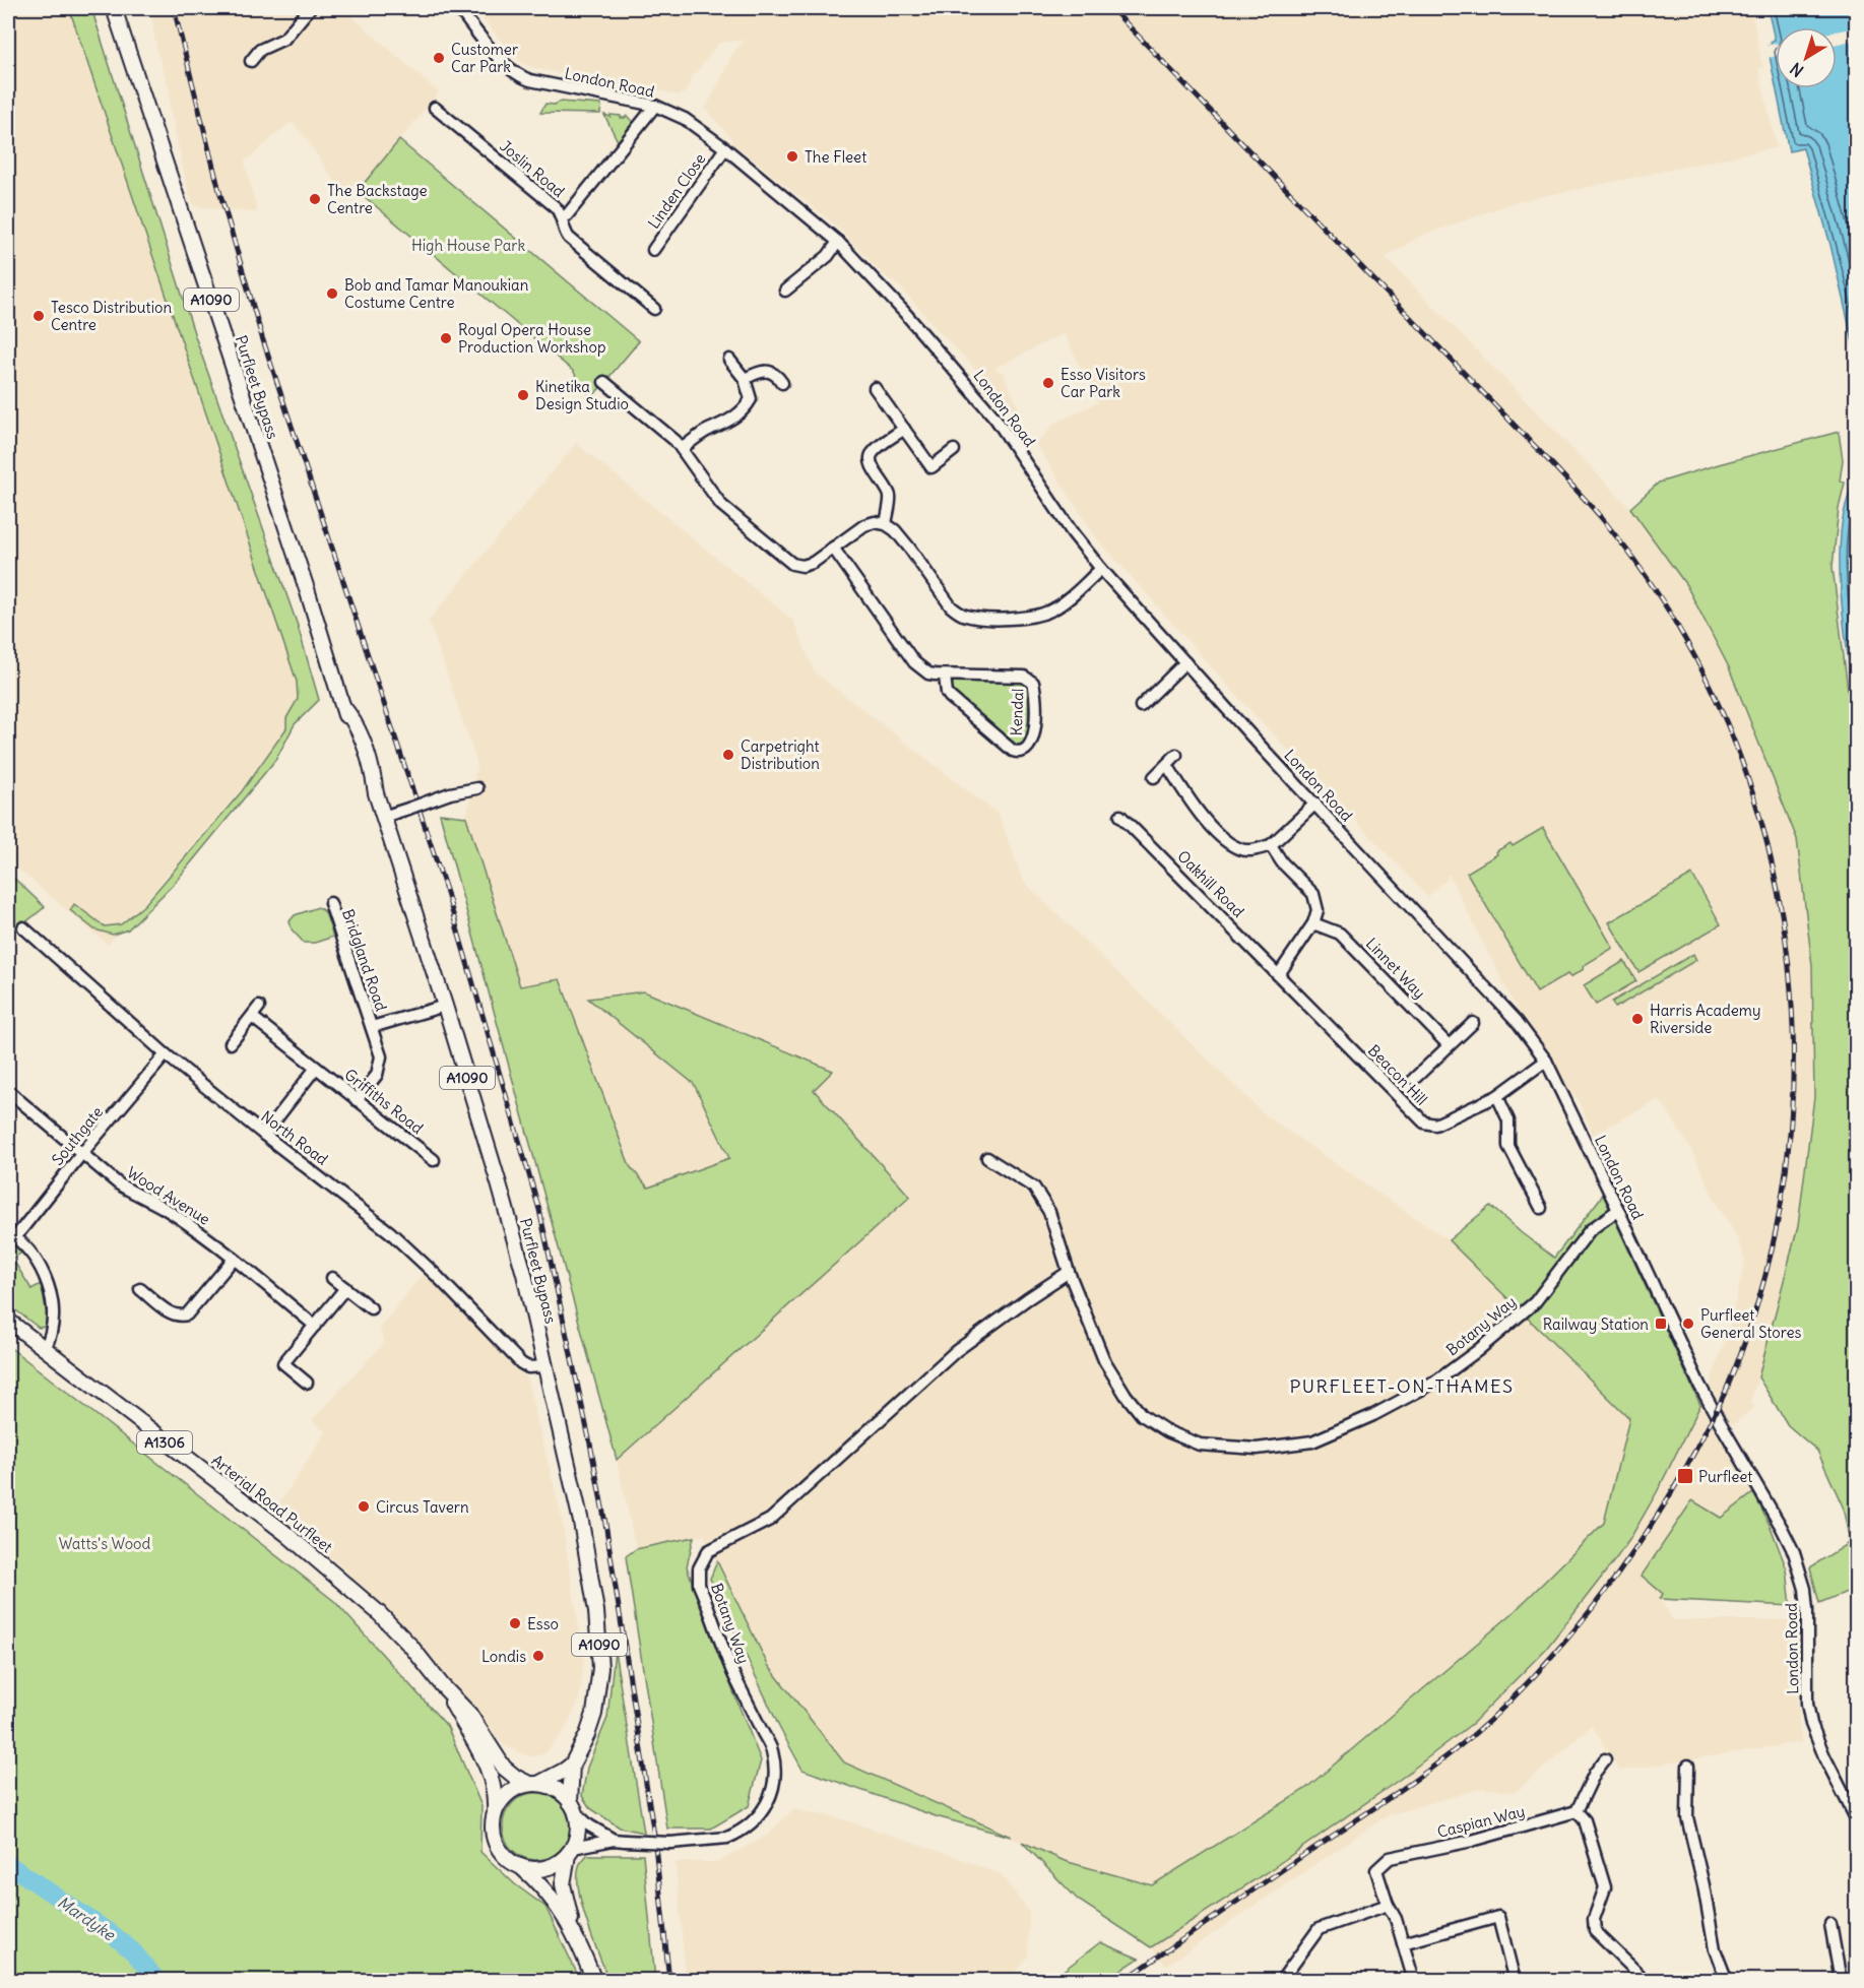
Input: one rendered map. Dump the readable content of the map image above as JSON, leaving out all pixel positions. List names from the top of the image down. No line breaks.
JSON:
{"streets":{"main road":["A1090","Purfleet Bypass","A1306","Arterial Road Purfleet"],"street":["London Road","Joslin Road","Linden Close","Kendal","Oakhill Road","Bridgland Road","Linnet Way","Beacon Hill","Griffiths Road","Southgate","North Road","Wood Avenue","Botany Way","Caspian Way"]},"crossings":[["London Road","Linden Close"],["London Road","Beacon Hill"],["London Road","Botany Way"],["Purfleet Bypass","Bridgland Road"],["Purfleet Bypass","North Road"],["Purfleet Bypass","Botany Way"],["Purfleet Bypass","Arterial Road Purfleet"],["Oakhill Road","Beacon Hill"],["Bridgland Road","Griffiths Road"],["Southgate","North Road"],["Southgate","Wood Avenue"],["Botany Way","Arterial Road Purfleet"]],"districts":["PURFLEET-ON-THAMES"],"water":["Mardyke"],"parks":["High House Park","Watts's Wood"],"places":{"other":["Customer Car Park","The Fleet","The Backstage Centre","Bob and Tamar Manoukian Costume Centre","Tesco Distribution Centre","Royal Opera House Production Workshop","Esso Visitors Car Park","Kinetika Design Studio","Carpetright Distribution","Harris Academy Riverside","Purfleet General Stores","Circus Tavern","Esso","Londis"],"transit":["Railway Station","Purfleet"]},"north":"bottom left"}
